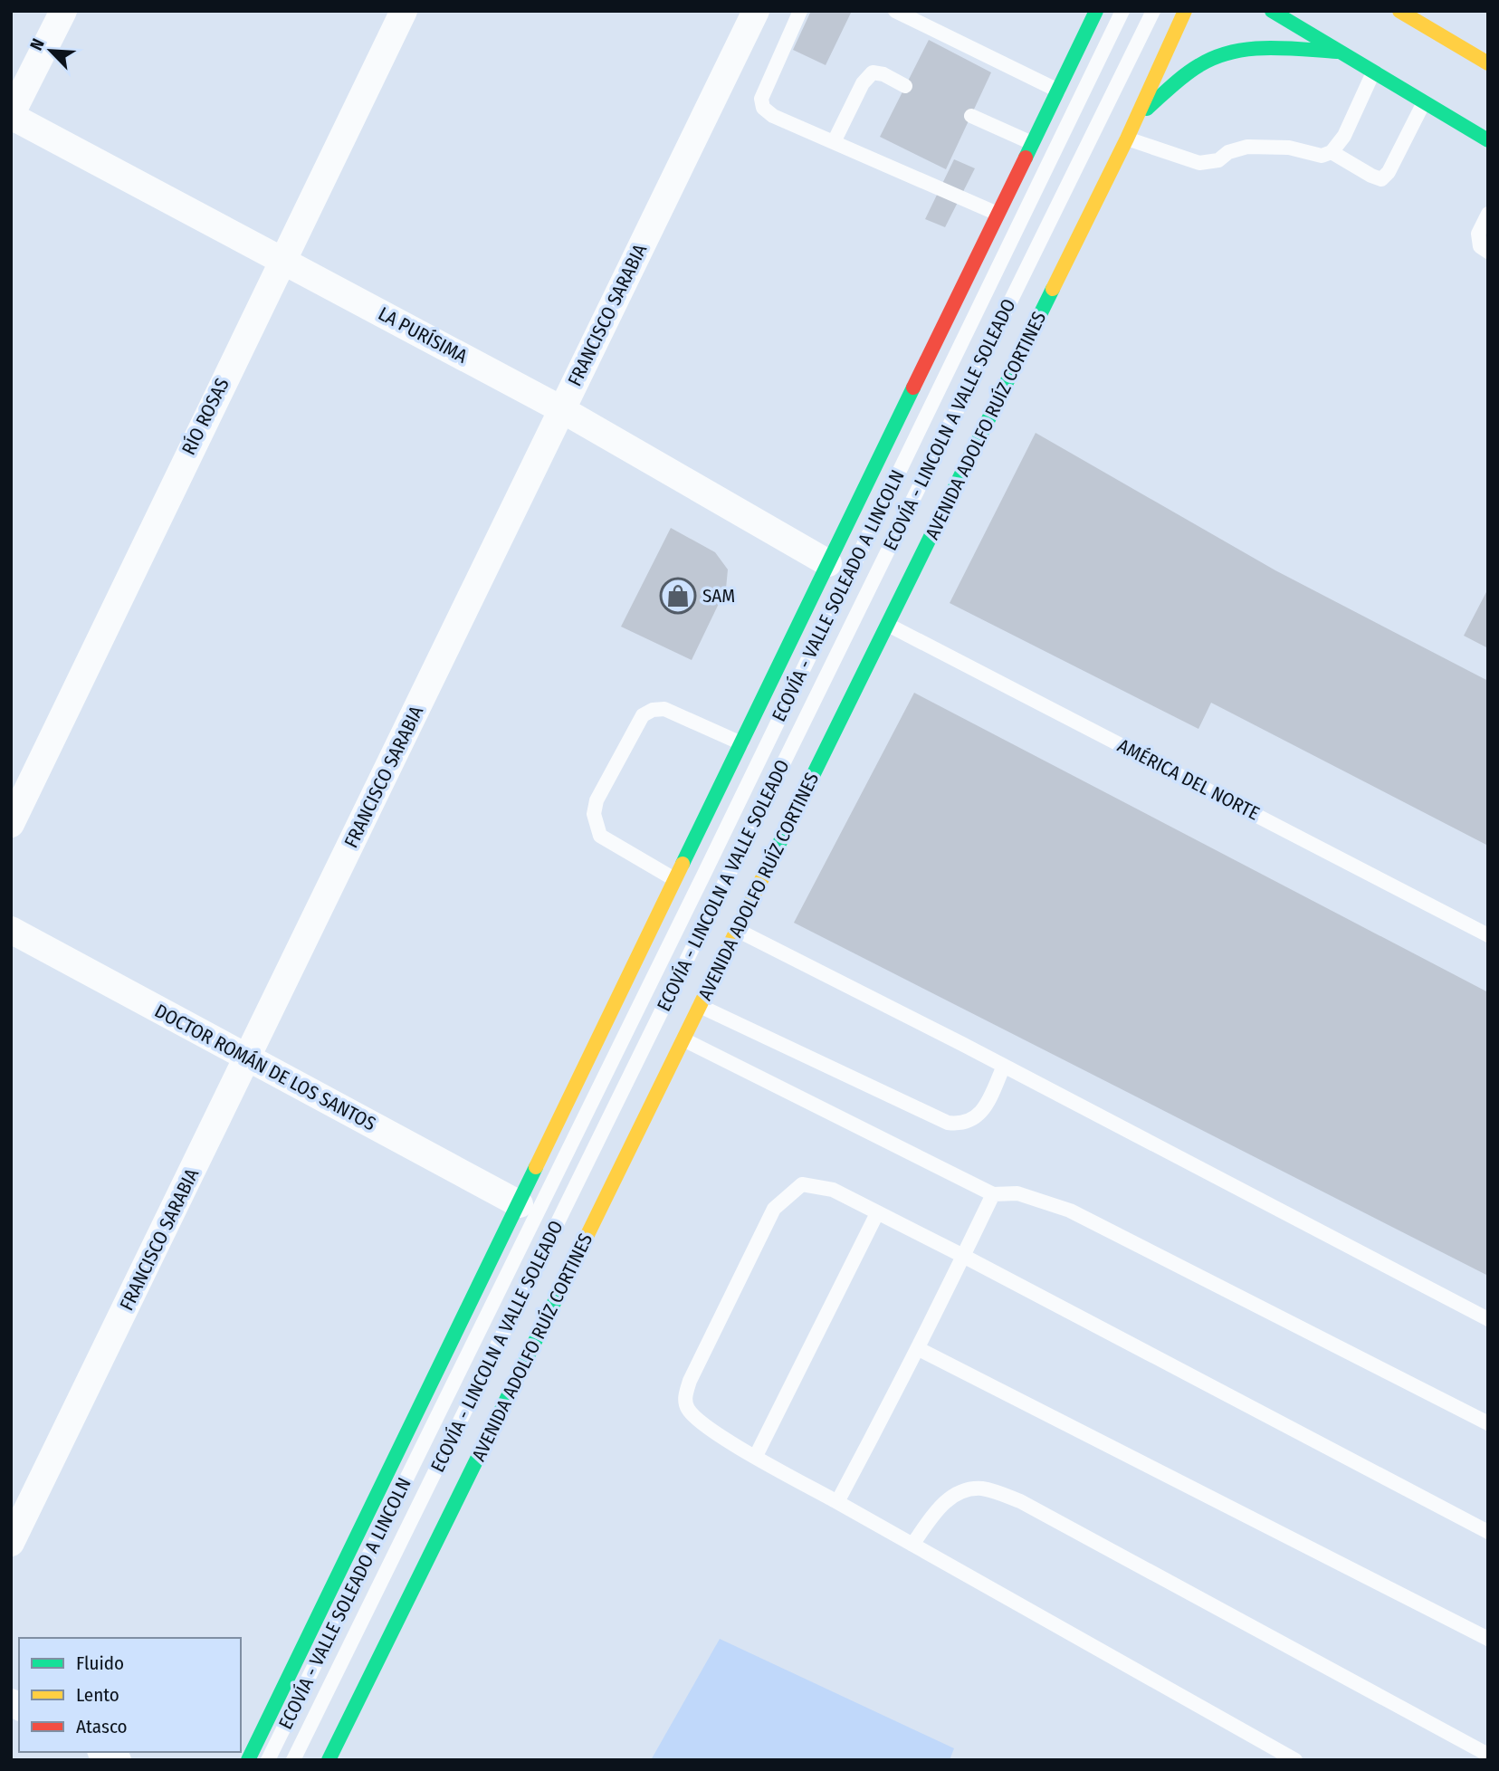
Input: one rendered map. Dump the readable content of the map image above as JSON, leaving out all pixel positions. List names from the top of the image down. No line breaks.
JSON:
{"streets":{"main road":["AVENIDA ADOLFO RUÍZ CORTINES"],"street":["FRANCISCO SARABIA","LA PURÍSIMA","RÍO ROSAS","DOCTOR ROMÁN DE LOS SANTOS"],"lane":["ECOVÍA - LINCOLN A VALLE SOLEADO","ECOVÍA - VALLE SOLEADO A LINCOLN","AMÉRICA DEL NORTE"]},"crossings":[["FRANCISCO SARABIA","LA PURÍSIMA"],["FRANCISCO SARABIA","DOCTOR ROMÁN DE LOS SANTOS"],["LA PURÍSIMA","RÍO ROSAS"],["AVENIDA ADOLFO RUÍZ CORTINES","AMÉRICA DEL NORTE"]],"places":{"shop":["SAM"]},"legend":["Fluido","Lento","Atasco"],"north":"top left"}
